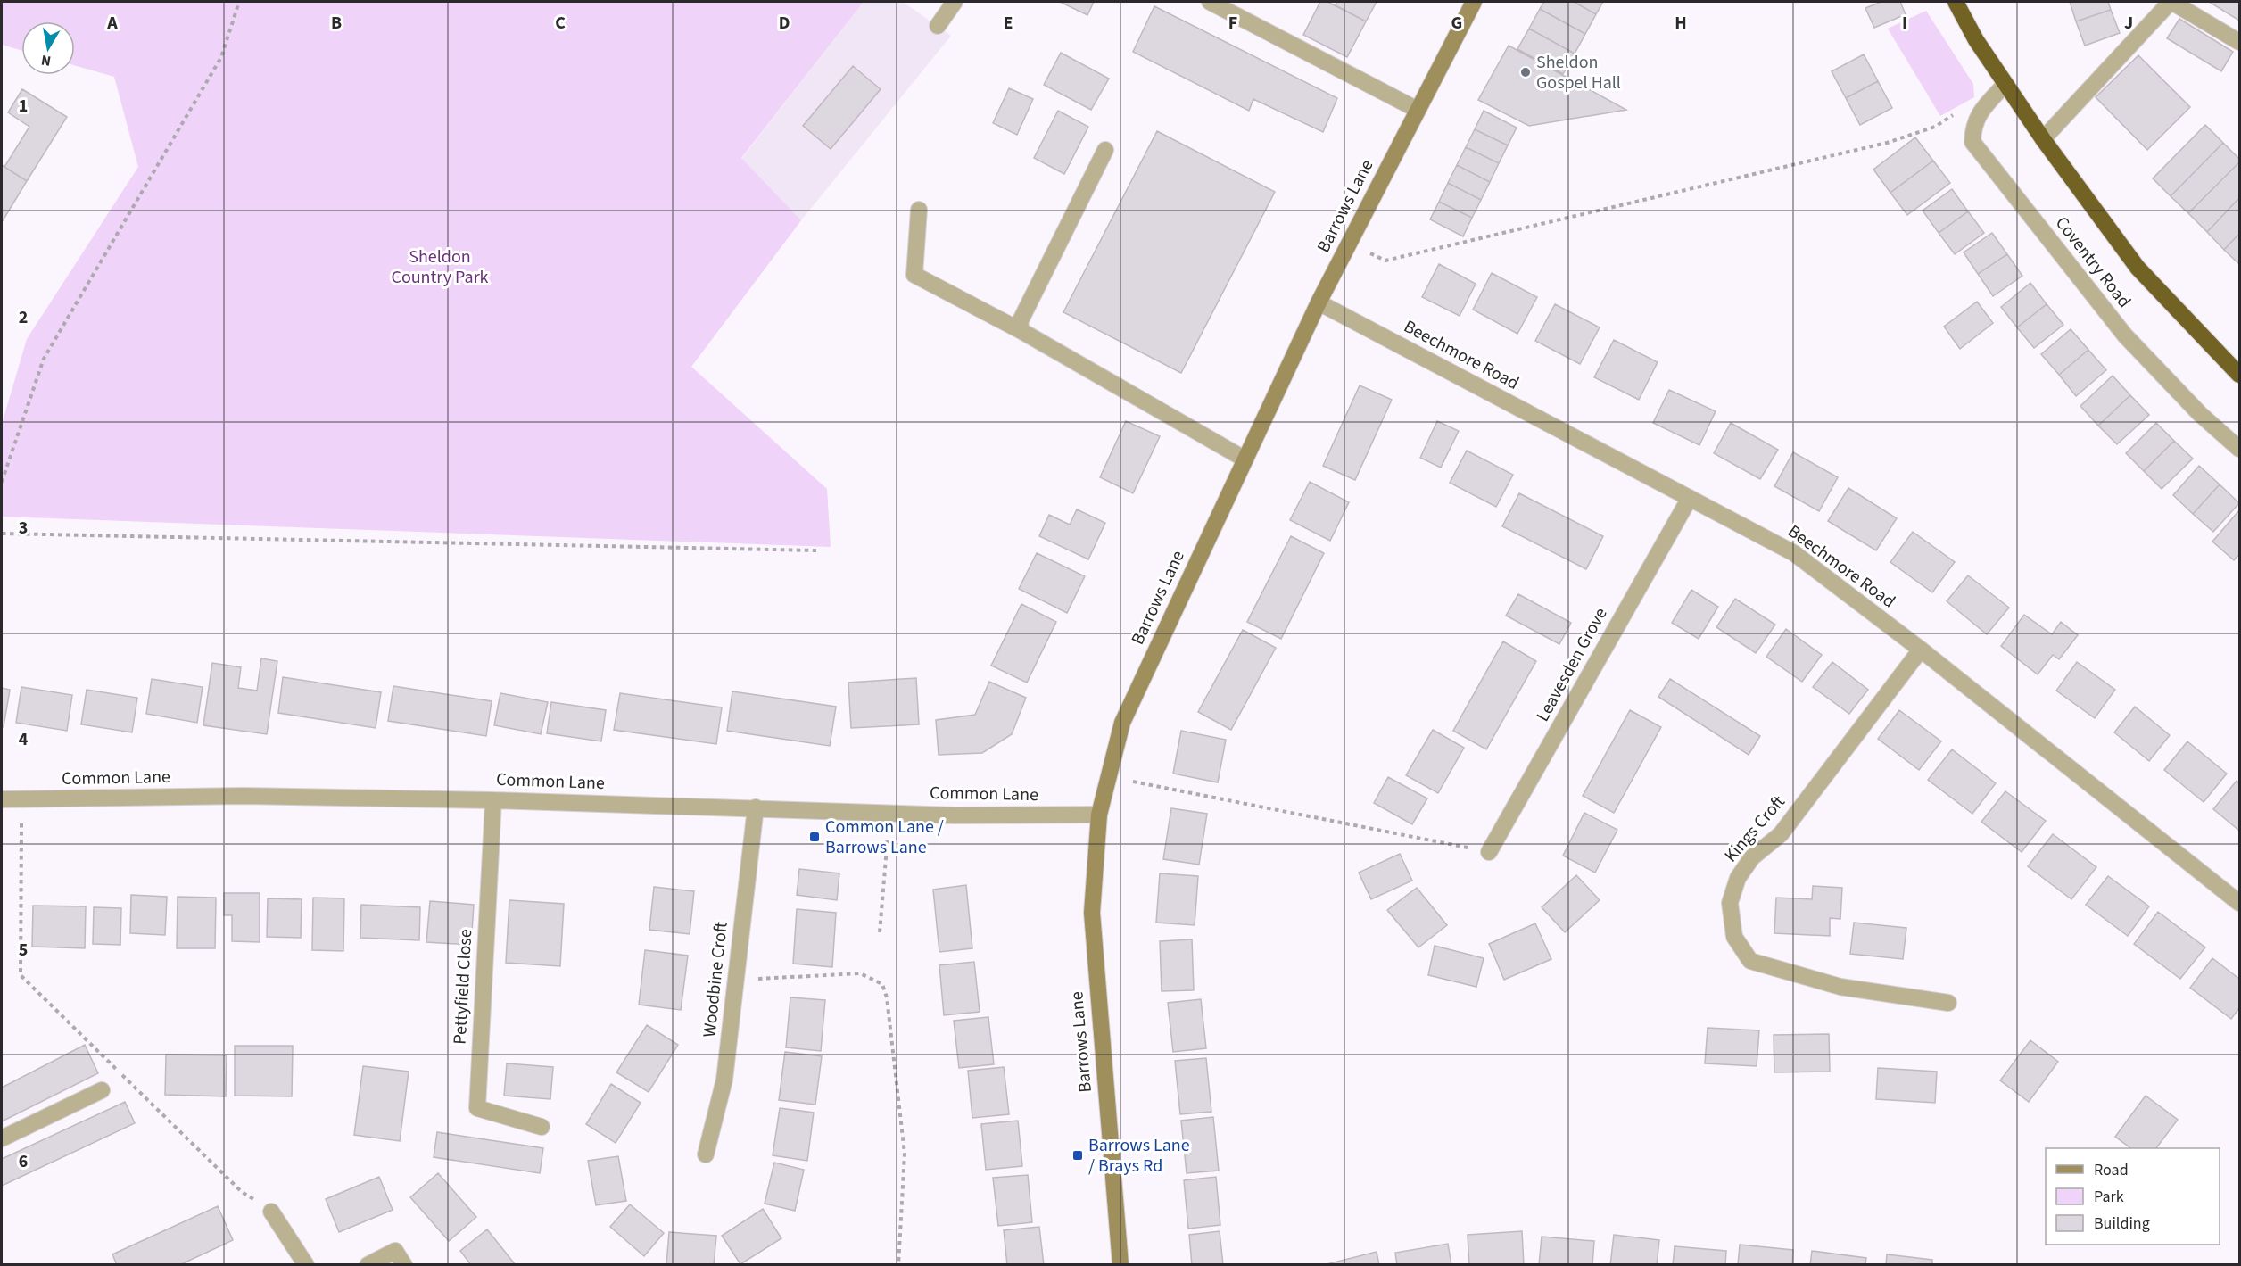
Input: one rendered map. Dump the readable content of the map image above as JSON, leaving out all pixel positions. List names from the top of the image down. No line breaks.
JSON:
{"streets":{"highway":["Coventry Road"],"street":["Barrows Lane","Beechmore Road","Leavesden Grove","Common Lane","Kings Croft","Woodbine Croft","Pettyfield Close"]},"crossings":[["Barrows Lane","Beechmore Road"],["Barrows Lane","Common Lane"],["Beechmore Road","Leavesden Grove"],["Beechmore Road","Kings Croft"],["Common Lane","Woodbine Croft"],["Common Lane","Pettyfield Close"]],"parks":["Sheldon Country Park"],"places":{"other":["Sheldon Gospel Hall"],"transit":["Common Lane / Barrows Lane","Barrows Lane / Brays Rd"]},"legend":["Road","Park","Building"],"north":"bottom","grid":{"columns":["A","B","C","D","E","F","G","H","I","J"],"rows":["1","2","3","4","5","6"]}}
